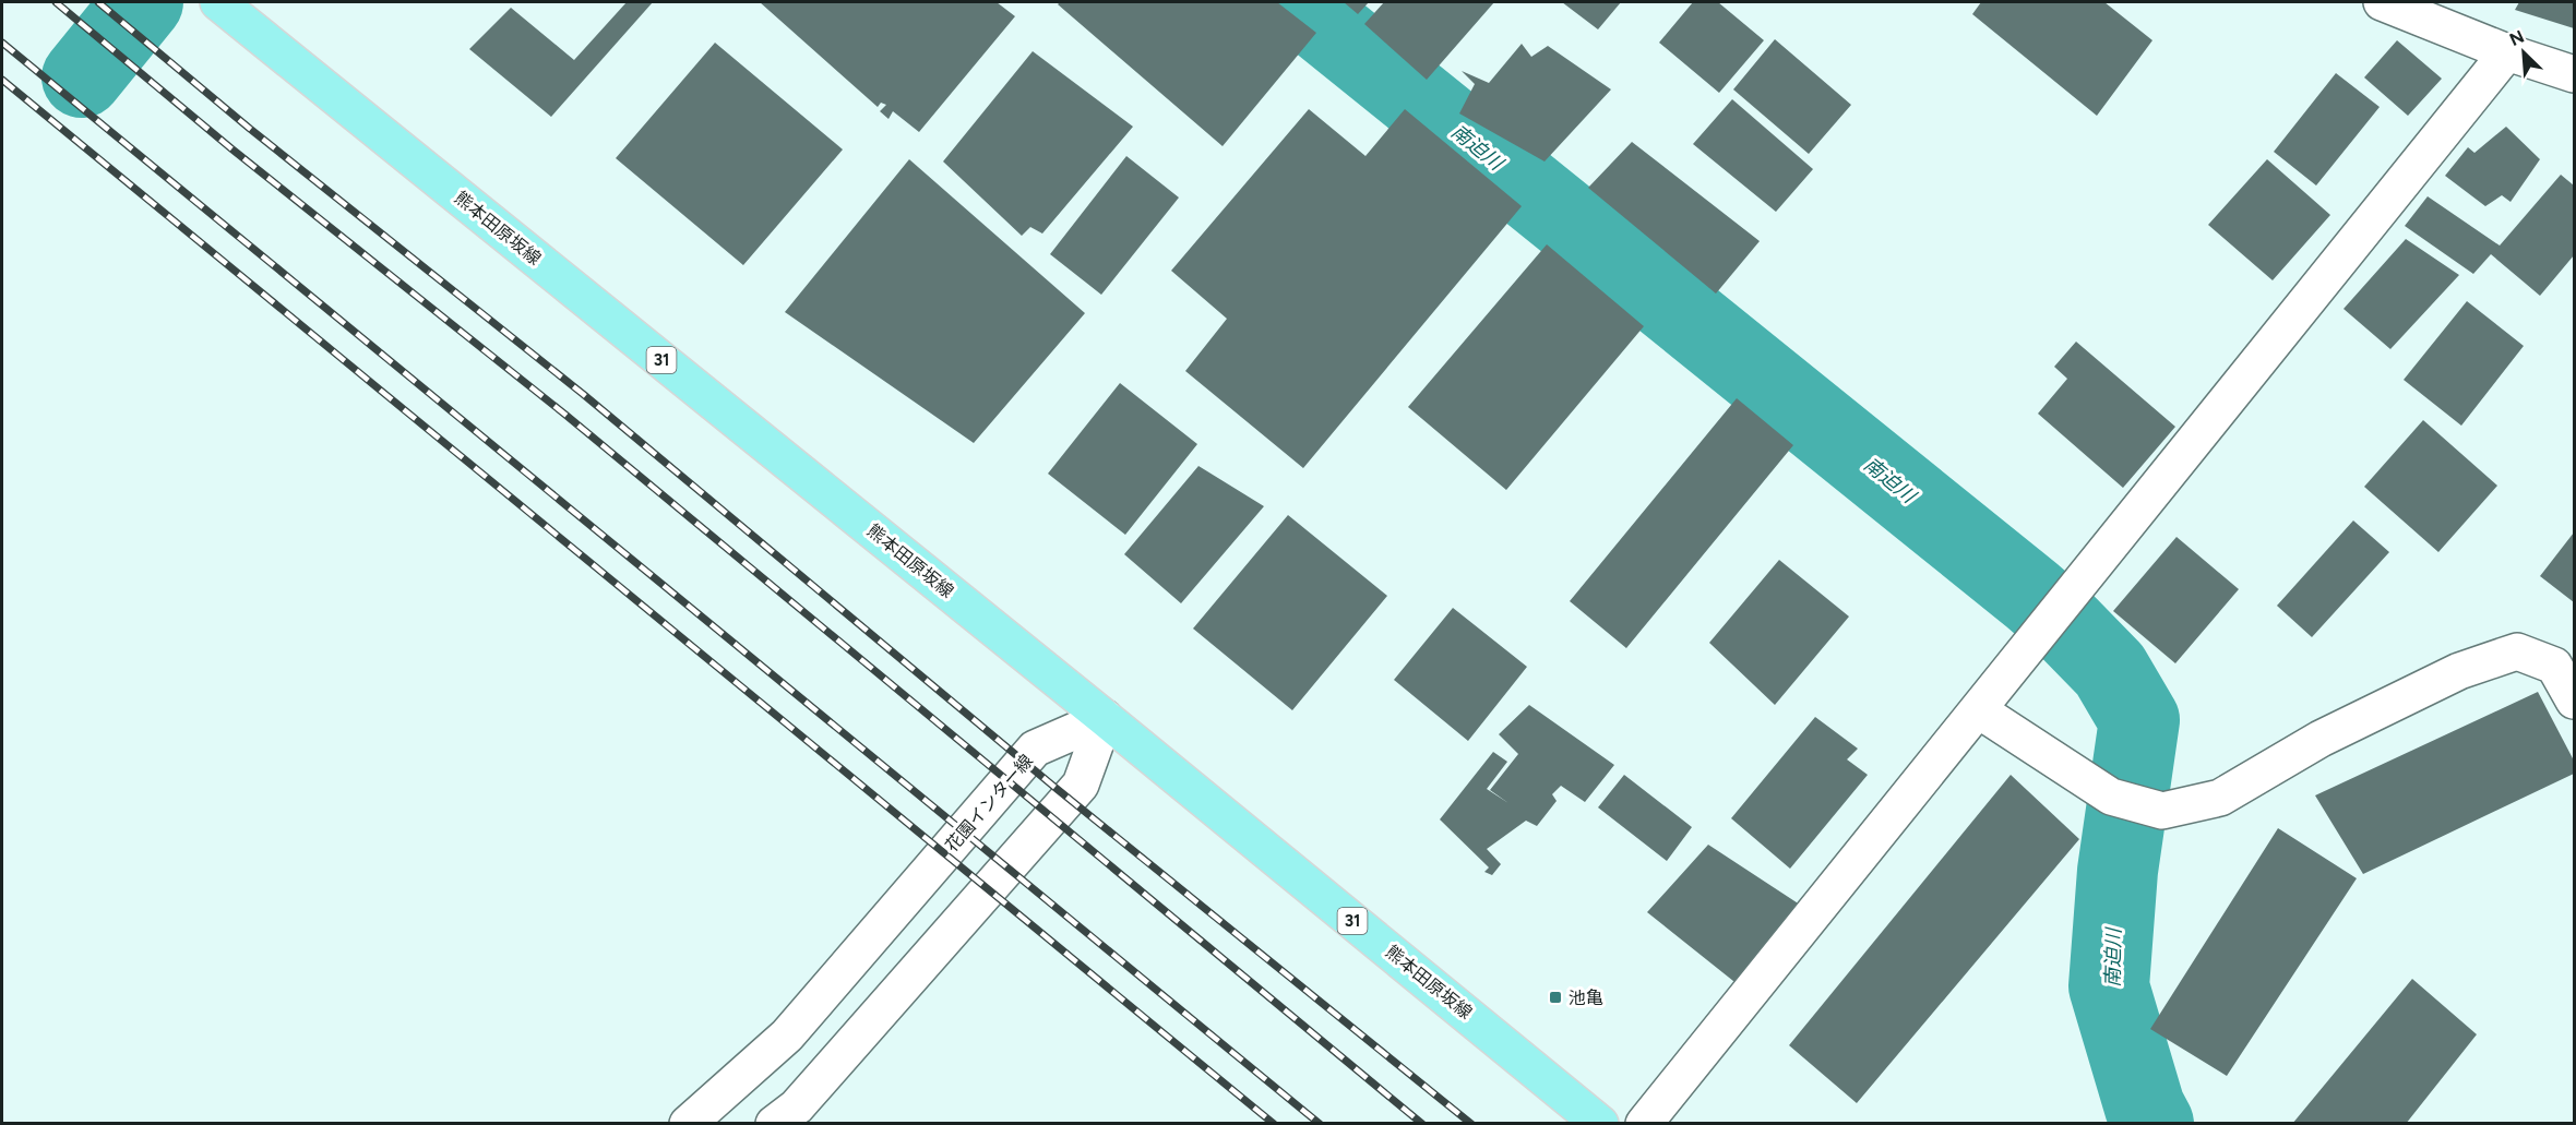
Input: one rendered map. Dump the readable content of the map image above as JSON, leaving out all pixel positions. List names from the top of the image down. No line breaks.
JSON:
{"streets":{"main road":["熊本田原坂線","31"],"street":["花園インター線"]},"crossings":[["熊本田原坂線","花園インター線"]],"water":["南迫川"],"places":{"transit":["池亀"]},"north":"top left"}
